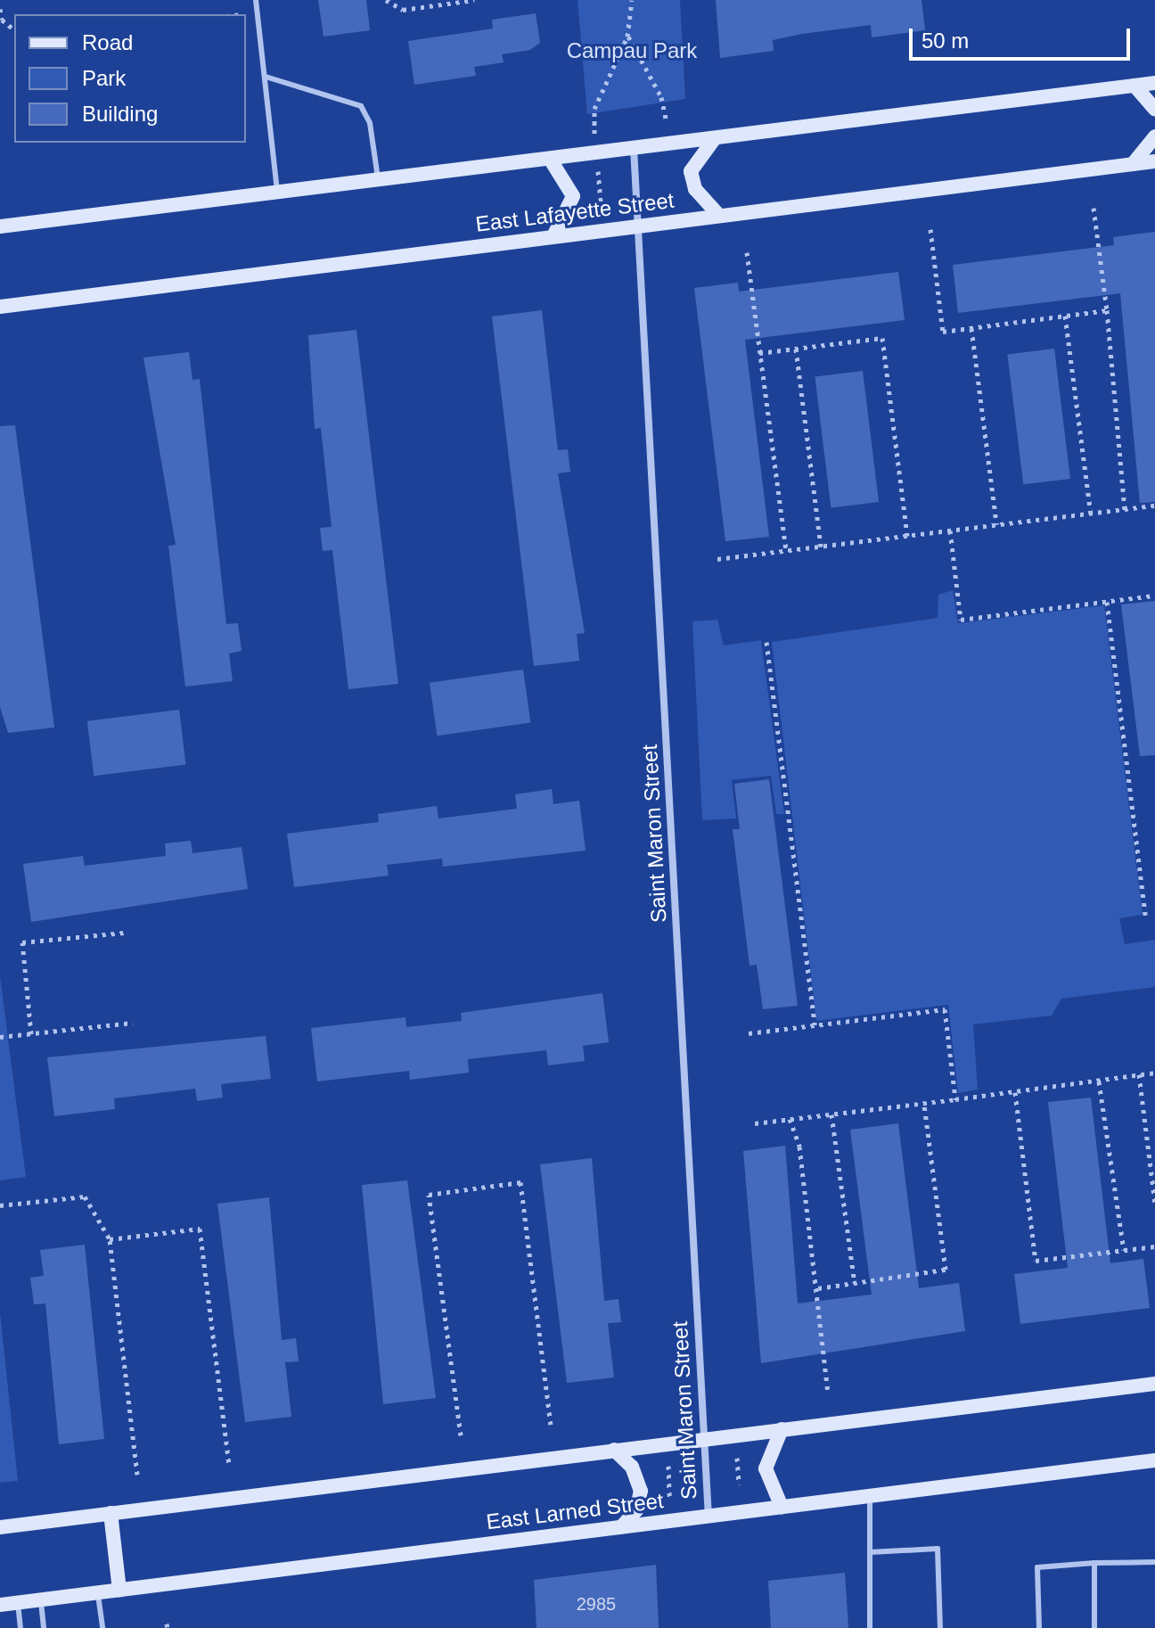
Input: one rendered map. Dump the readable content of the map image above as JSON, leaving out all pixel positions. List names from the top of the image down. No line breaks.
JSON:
{"streets":{"street":["East Lafayette Street","Saint Maron Street","East Larned Street"]},"crossings":[["East Lafayette Street","Saint Maron Street"],["Saint Maron Street","East Larned Street"]],"parks":["Campau Park"],"house_numbers":["2985"],"legend":["Road","Park","Building"],"scale_bar":"50 m"}
